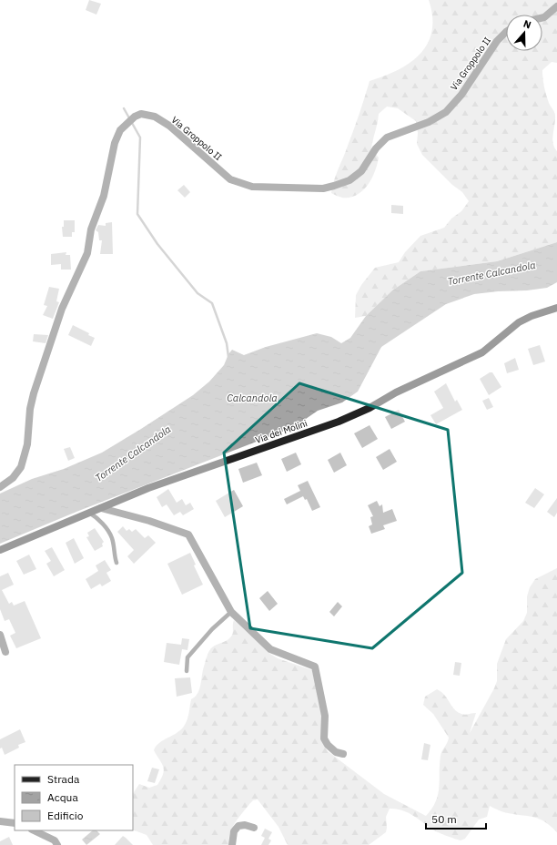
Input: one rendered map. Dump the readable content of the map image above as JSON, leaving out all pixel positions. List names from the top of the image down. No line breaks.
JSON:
{"streets":{"street":["Via Groppolo II","Via dei Molini"]},"water":["Torrente Calcandola","Calcandola"],"legend":["Strada","Acqua","Edificio"],"scale_bar":"50 m","north":"top"}
